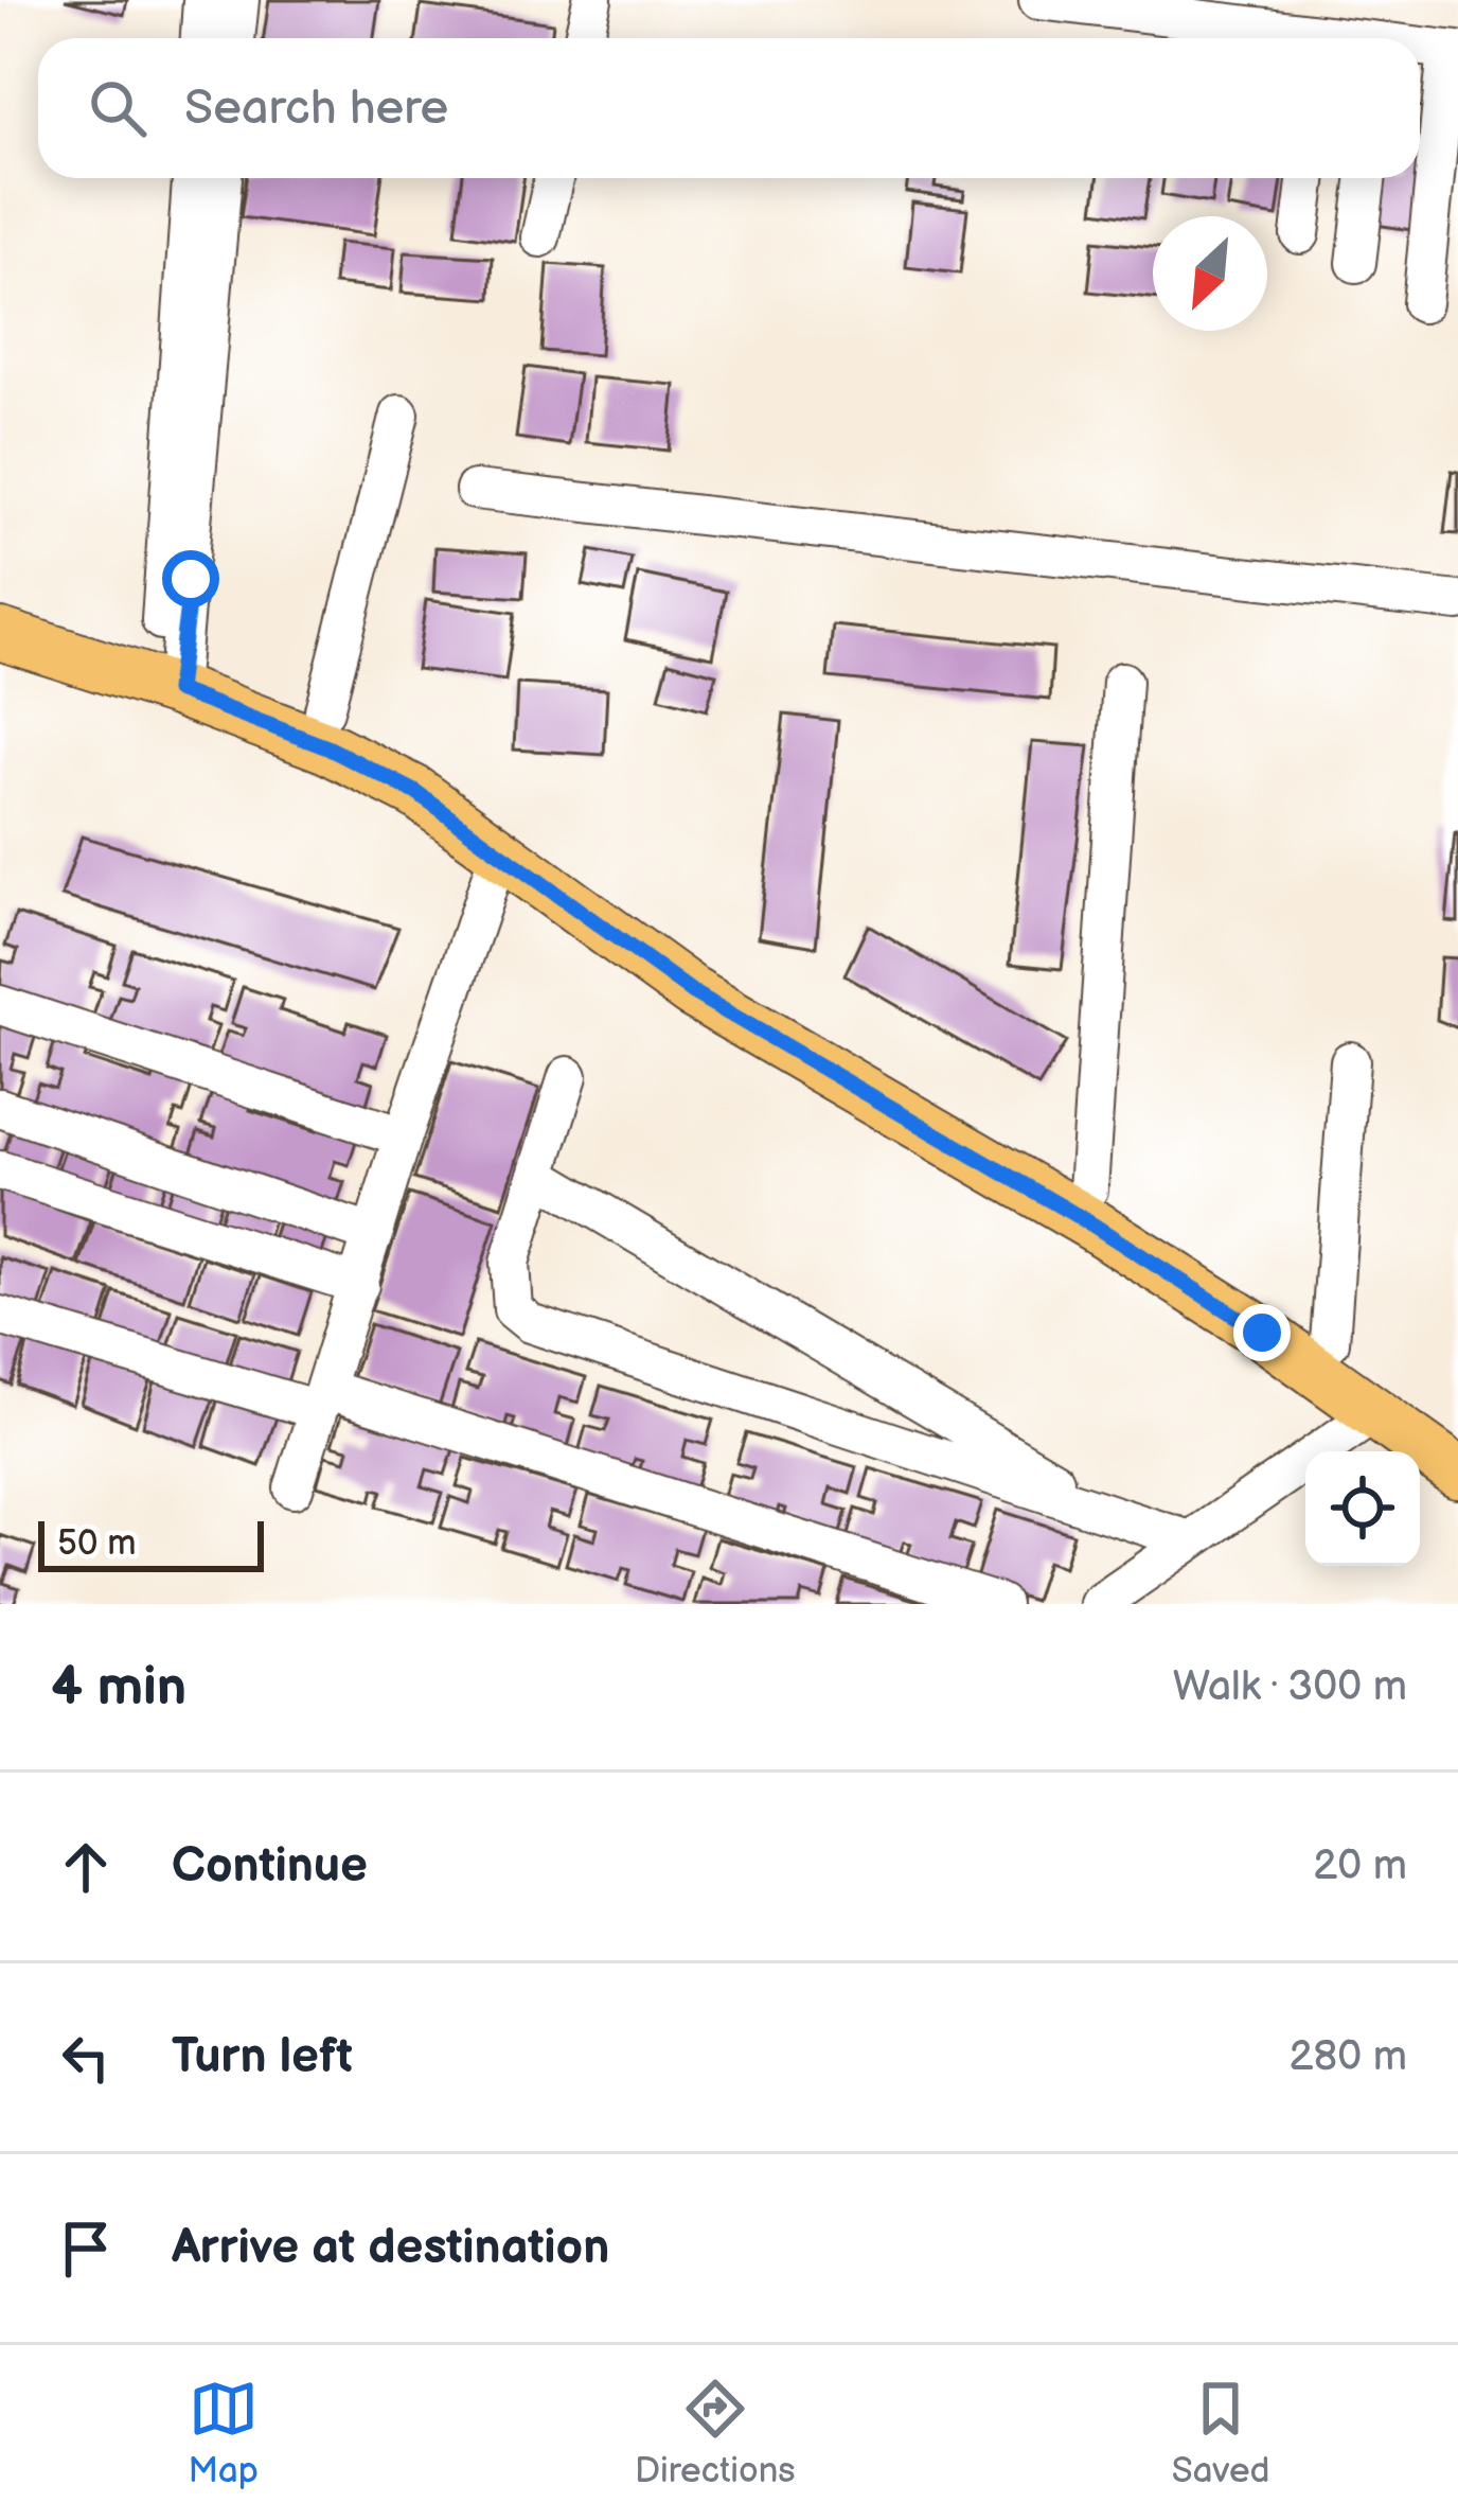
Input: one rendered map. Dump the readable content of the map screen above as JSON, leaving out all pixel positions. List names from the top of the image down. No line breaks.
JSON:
{"scale_bar":"50 m","north":"bottom left","page":{"search":"Search here","scale":"50 m","heading":["4 min","Walk · 300 m"],"list":[["Continue","20 m"],["Turn left","280 m"],"Arrive at destination"],"nav":["Map","Directions","Saved"]}}
